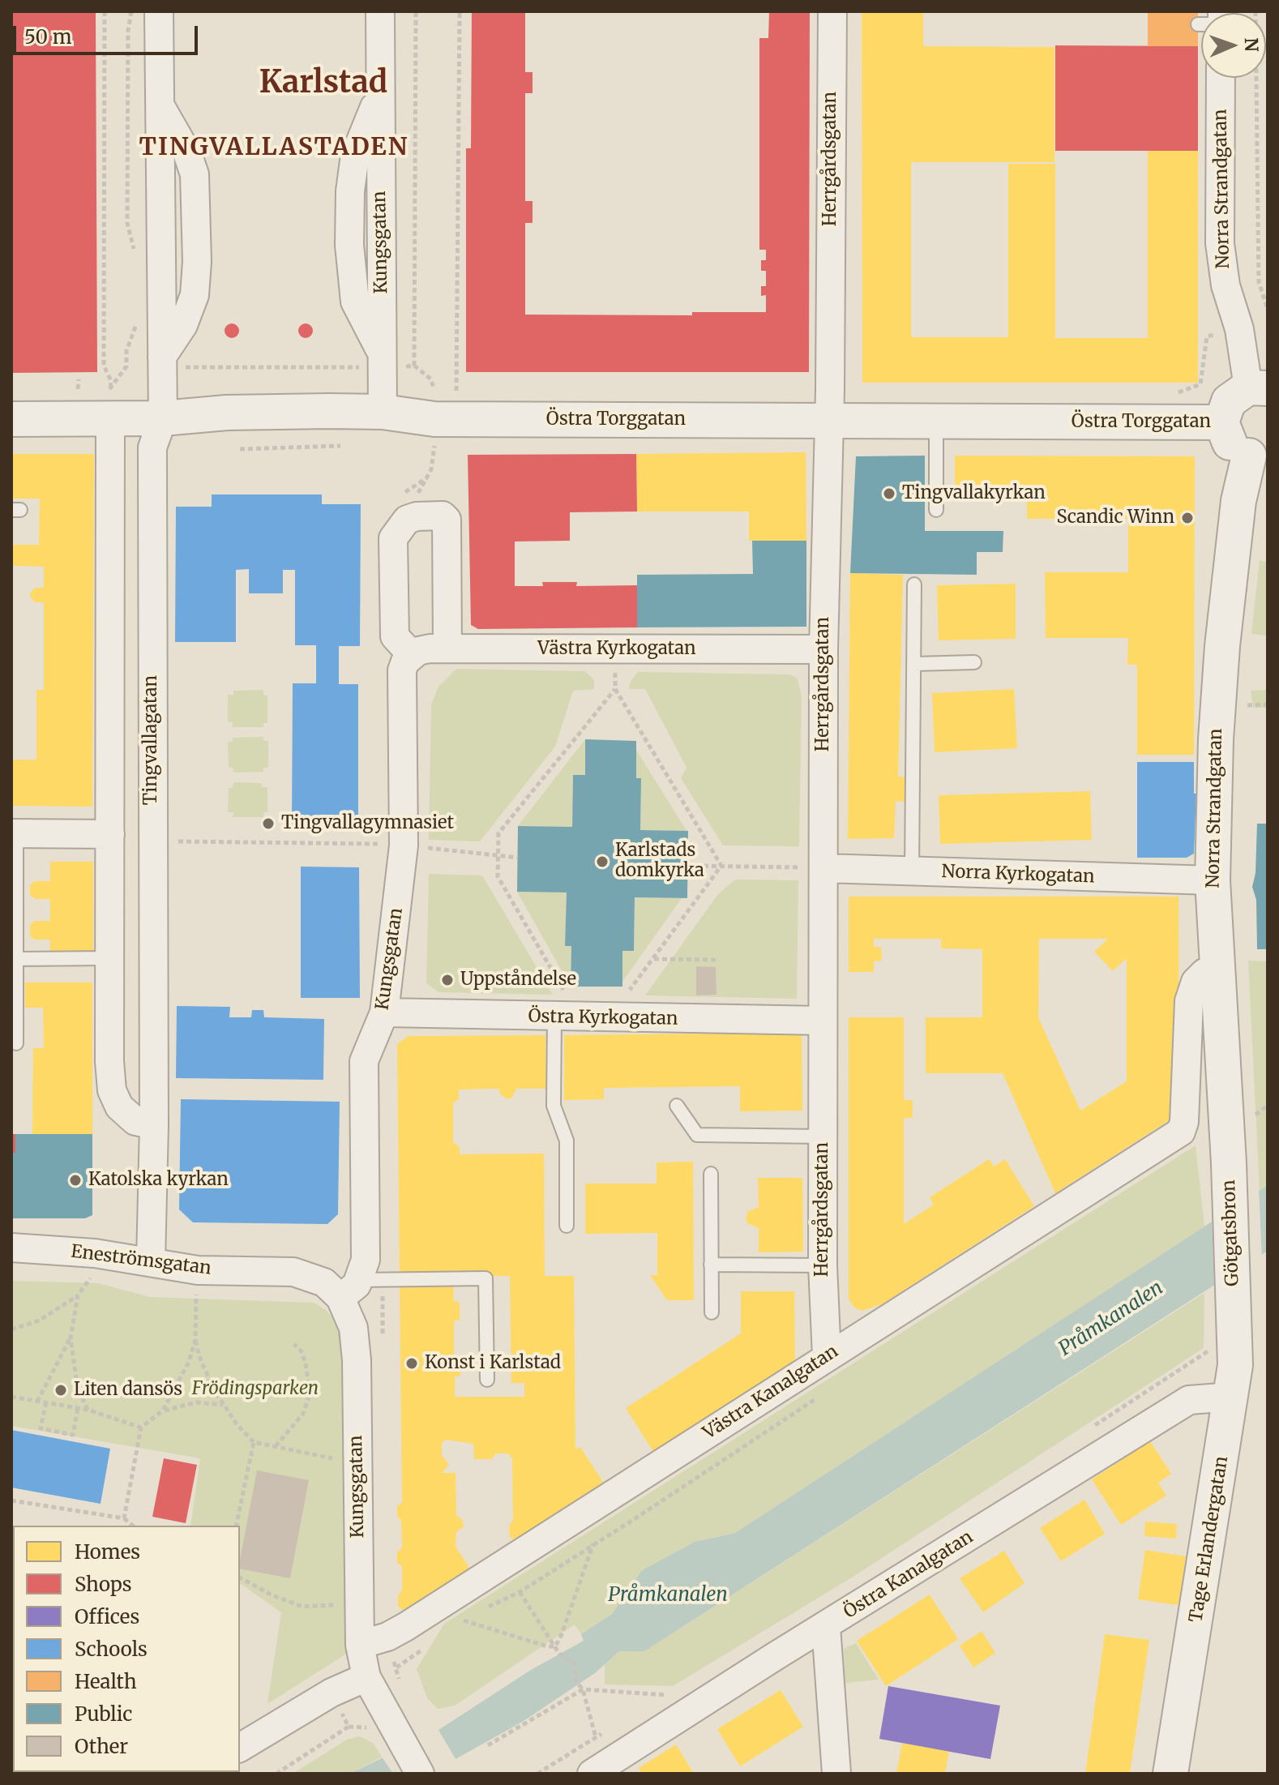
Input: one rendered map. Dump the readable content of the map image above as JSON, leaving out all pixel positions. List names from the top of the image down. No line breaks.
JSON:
{"streets":{"street":["Herrgårdsgatan","Norra Strandgatan","Kungsgatan","Östra Torggatan","Västra Kyrkogatan","Tingvallagatan","Norra Kyrkogatan","Östra Kyrkogatan","Götgatsbron","Eneströmsgatan","Västra Kanalgatan","Tage Erlandergatan","Östra Kanalgatan"]},"crossings":[["Herrgårdsgatan","Östra Torggatan"],["Herrgårdsgatan","Västra Kyrkogatan"],["Herrgårdsgatan","Norra Kyrkogatan"],["Herrgårdsgatan","Östra Kyrkogatan"],["Herrgårdsgatan","Västra Kanalgatan"],["Norra Strandgatan","Norra Kyrkogatan"],["Norra Strandgatan","Götgatsbron"],["Norra Strandgatan","Västra Kanalgatan"],["Kungsgatan","Östra Torggatan"],["Kungsgatan","Västra Kyrkogatan"],["Kungsgatan","Östra Kyrkogatan"],["Kungsgatan","Eneströmsgatan"],["Kungsgatan","Västra Kanalgatan"],["Östra Torggatan","Tingvallagatan"],["Tingvallagatan","Eneströmsgatan"],["Götgatsbron","Tage Erlandergatan"],["Tage Erlandergatan","Östra Kanalgatan"]],"districts":["Karlstad","TINGVALLASTADEN"],"water":["Pråmkanalen"],"parks":["Frödingsparken"],"places":["Tingvallakyrkan","Scandic Winn","Tingvallagymnasiet","Karlstads domkyrka","Uppståndelse","Katolska kyrkan","Konst i Karlstad","Liten dansös"],"legend":["Homes","Shops","Offices","Schools","Health","Public","Other"],"scale_bar":"50 m","north":"right"}
